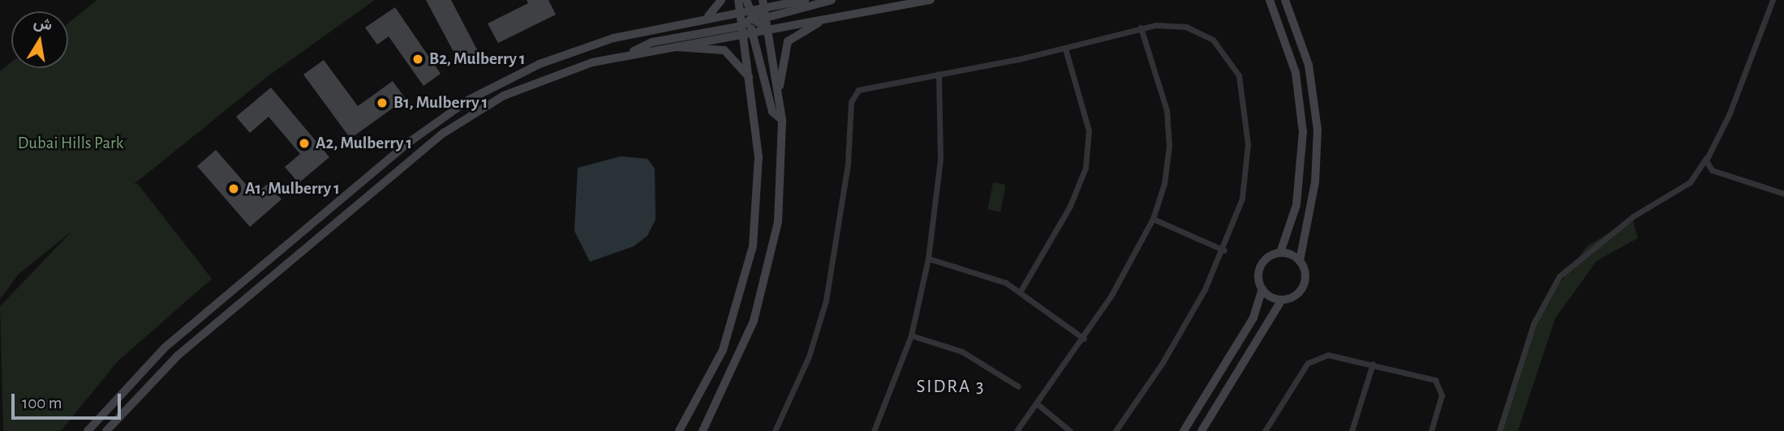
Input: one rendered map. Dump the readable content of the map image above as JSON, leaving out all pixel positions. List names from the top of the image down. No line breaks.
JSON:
{"districts":["SIDRA 3"],"parks":["Dubai Hills Park"],"places":["B2, Mulberry 1","B1, Mulberry 1","A2, Mulberry 1","A1, Mulberry 1"],"scale_bar":"100 m","north":"top"}
